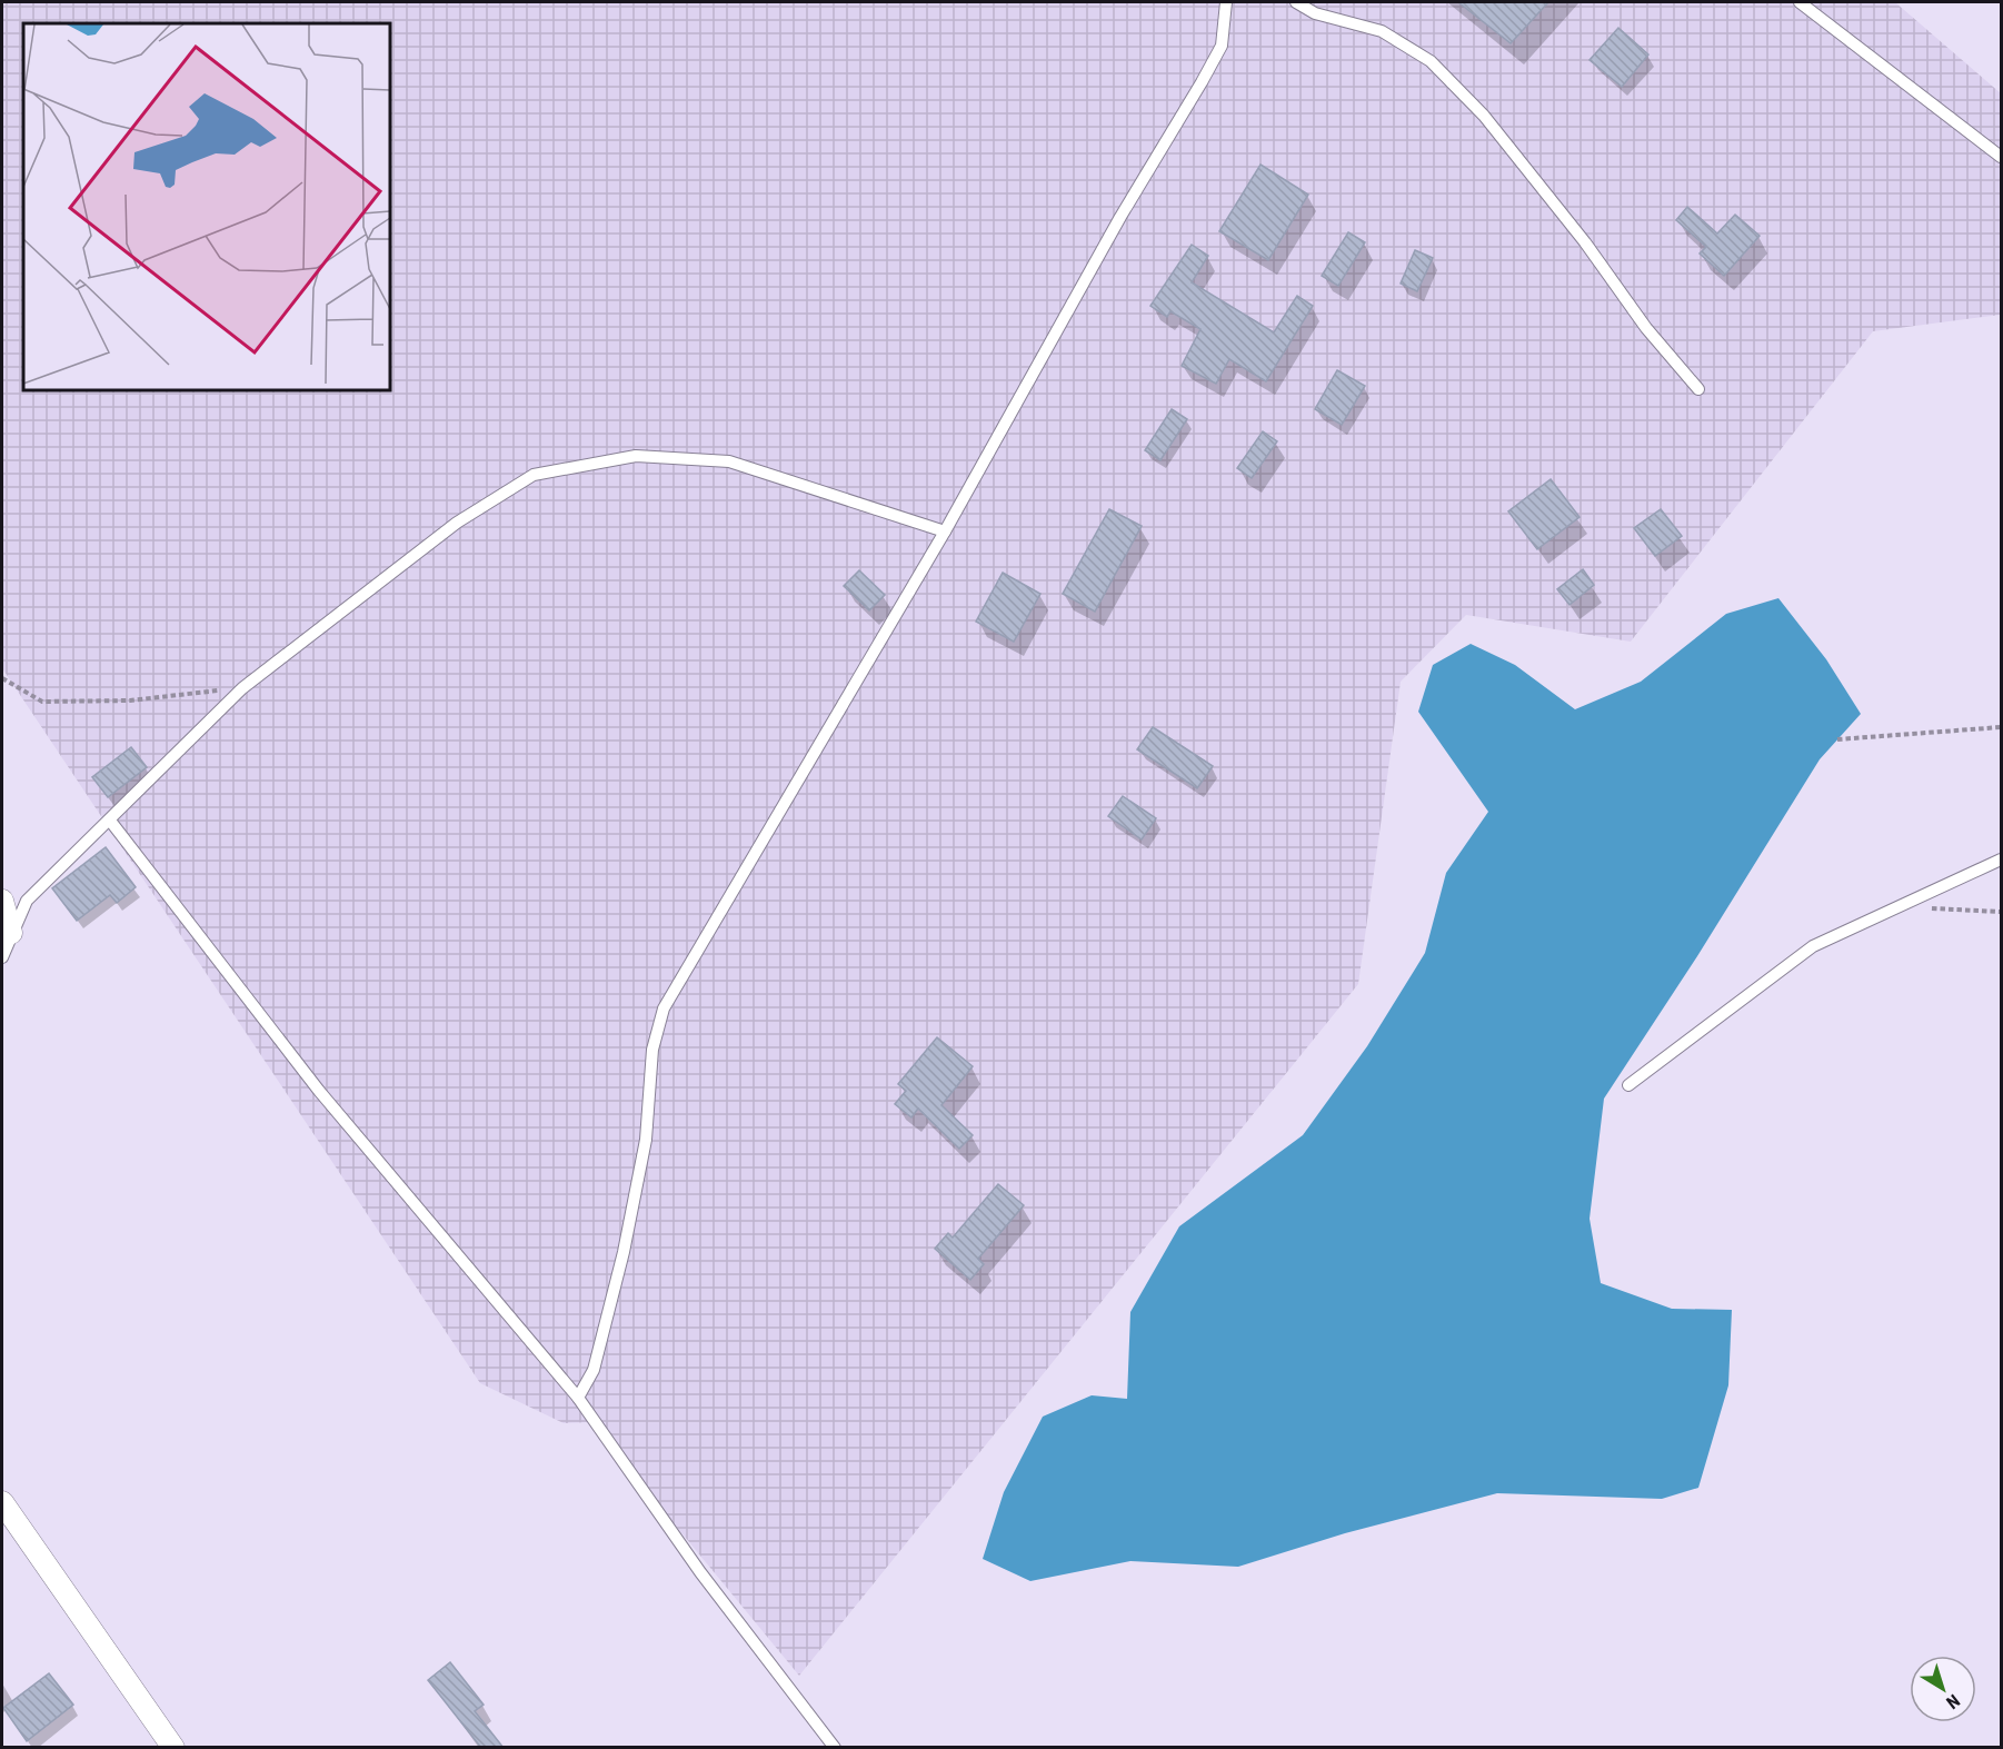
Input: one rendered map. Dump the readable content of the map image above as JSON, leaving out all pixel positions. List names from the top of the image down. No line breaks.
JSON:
{"north":"bottom right"}
